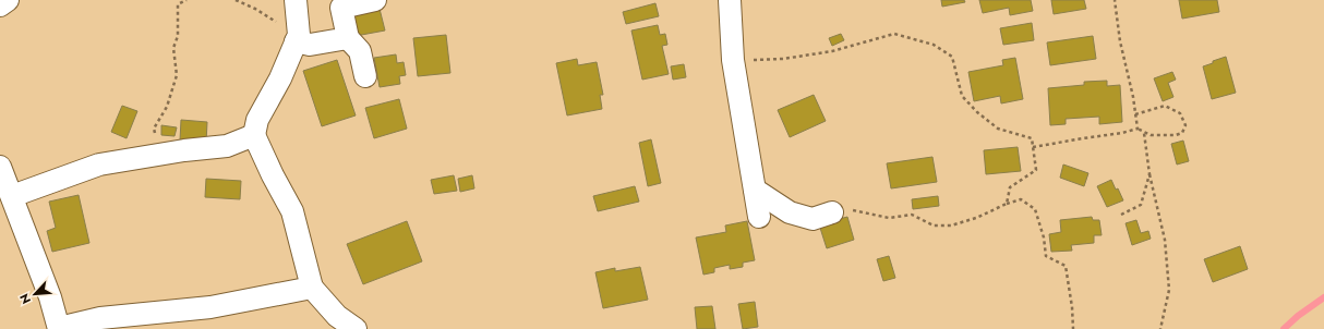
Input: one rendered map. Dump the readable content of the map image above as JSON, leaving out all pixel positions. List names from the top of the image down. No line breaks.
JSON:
{"north":"bottom left"}
